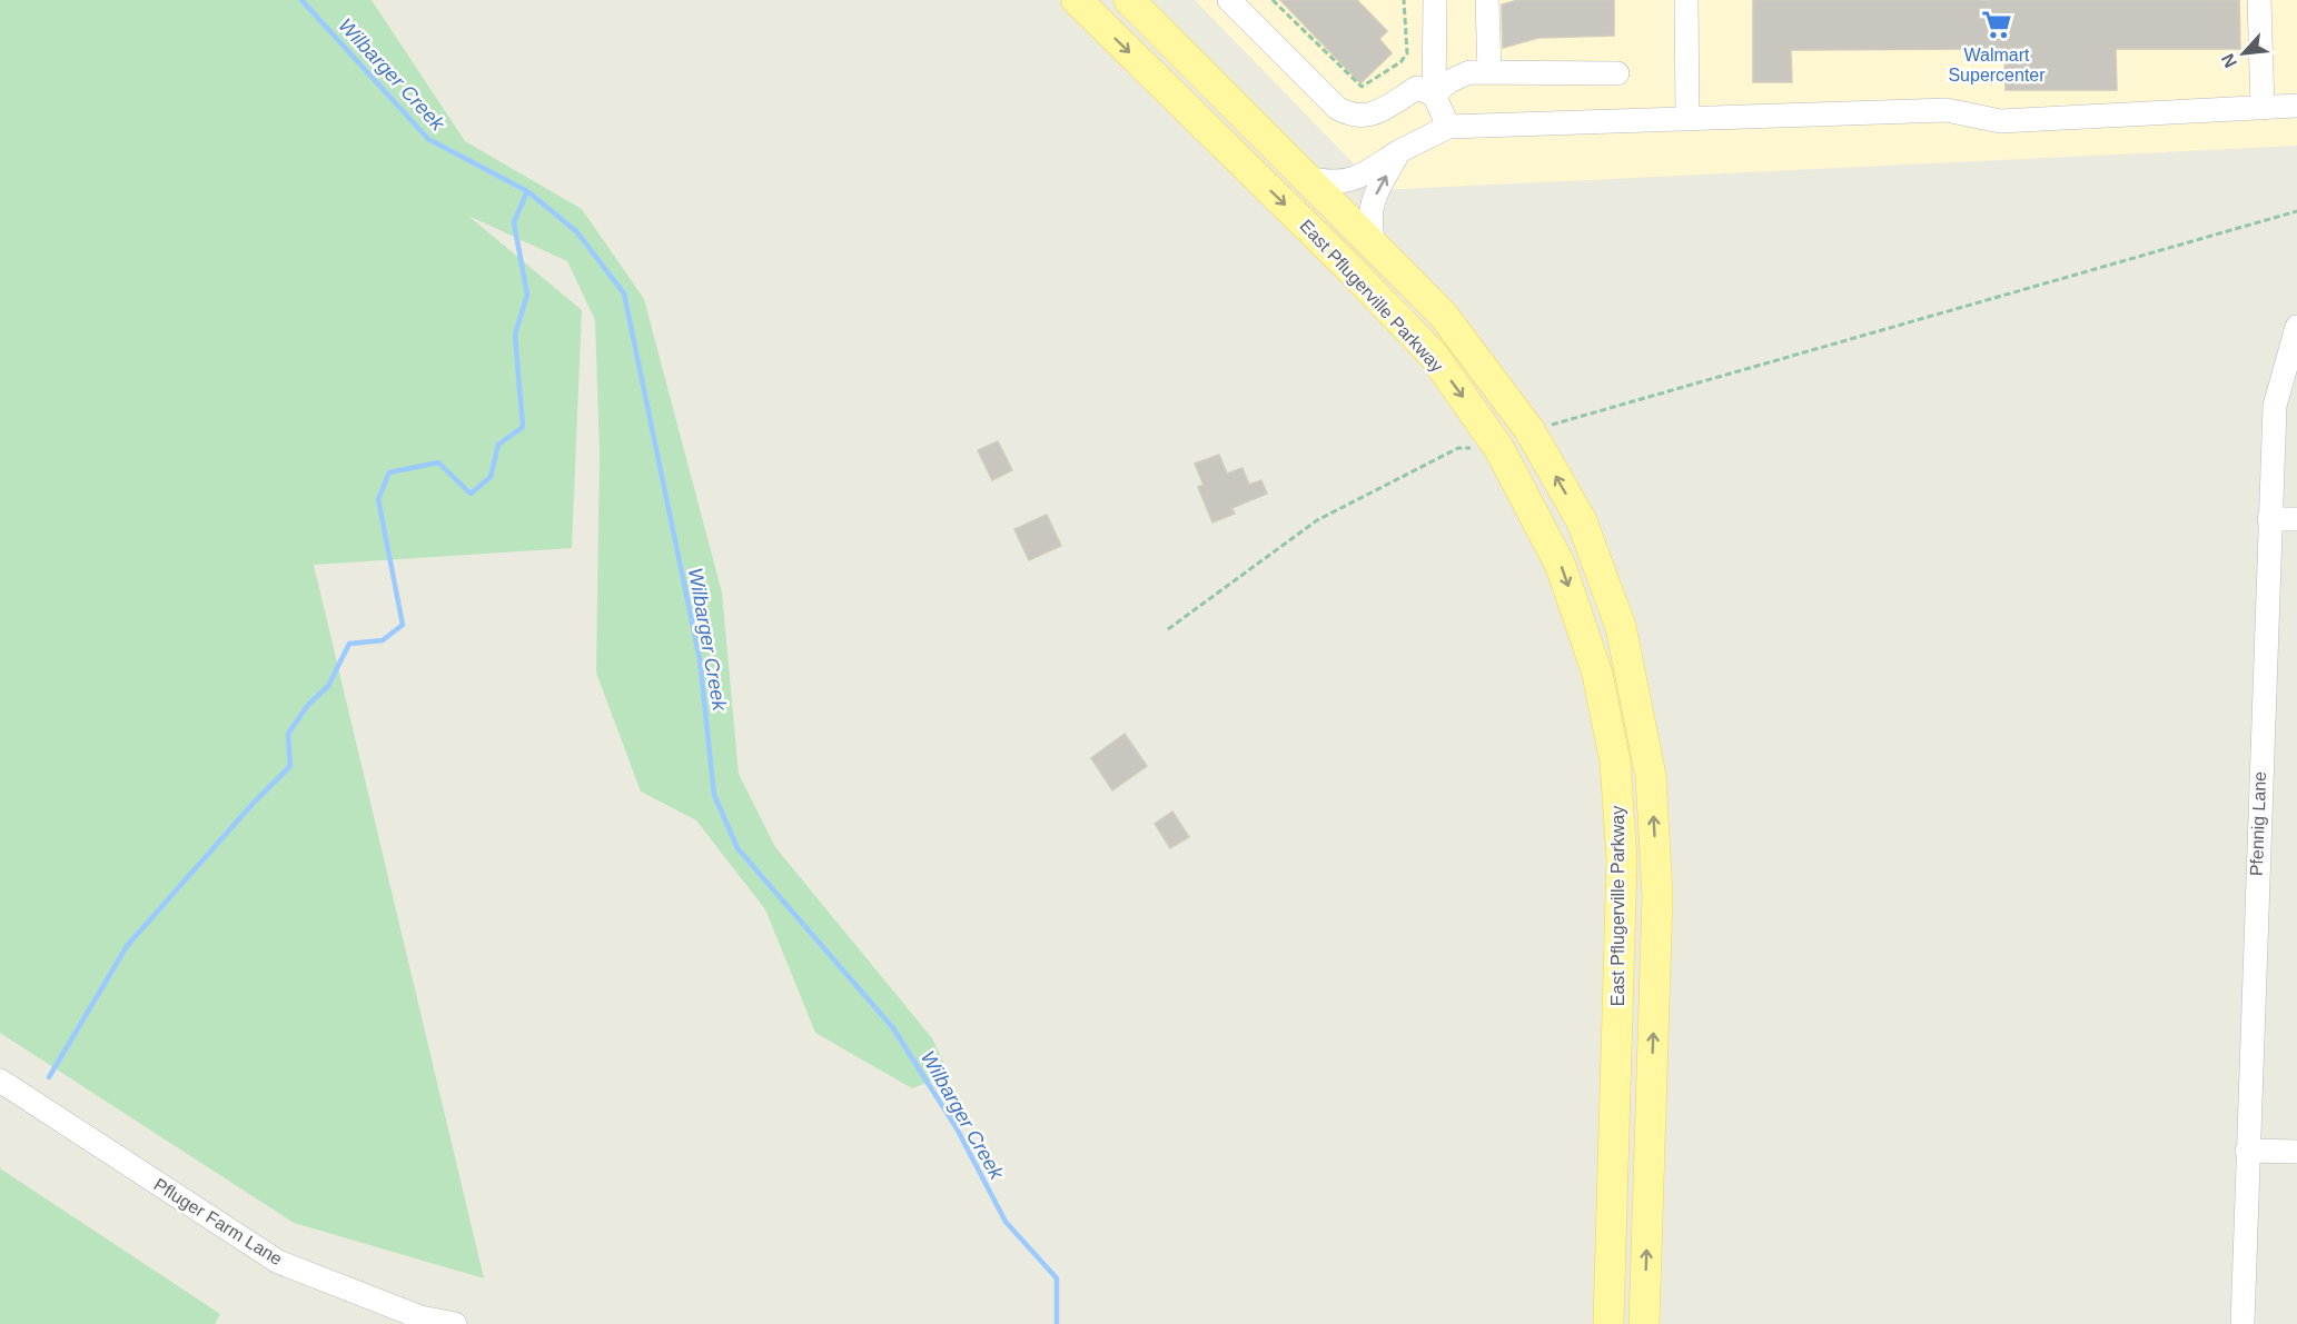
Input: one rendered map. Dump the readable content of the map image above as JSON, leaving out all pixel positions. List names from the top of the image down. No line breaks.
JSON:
{"streets":{"main road":["East Pflugerville Parkway"],"street":["Pfennig Lane","Pfluger Farm Lane"]},"water":["Wilbarger Creek"],"places":{"supermarket":["Walmart Supercenter"]},"north":"bottom left"}
